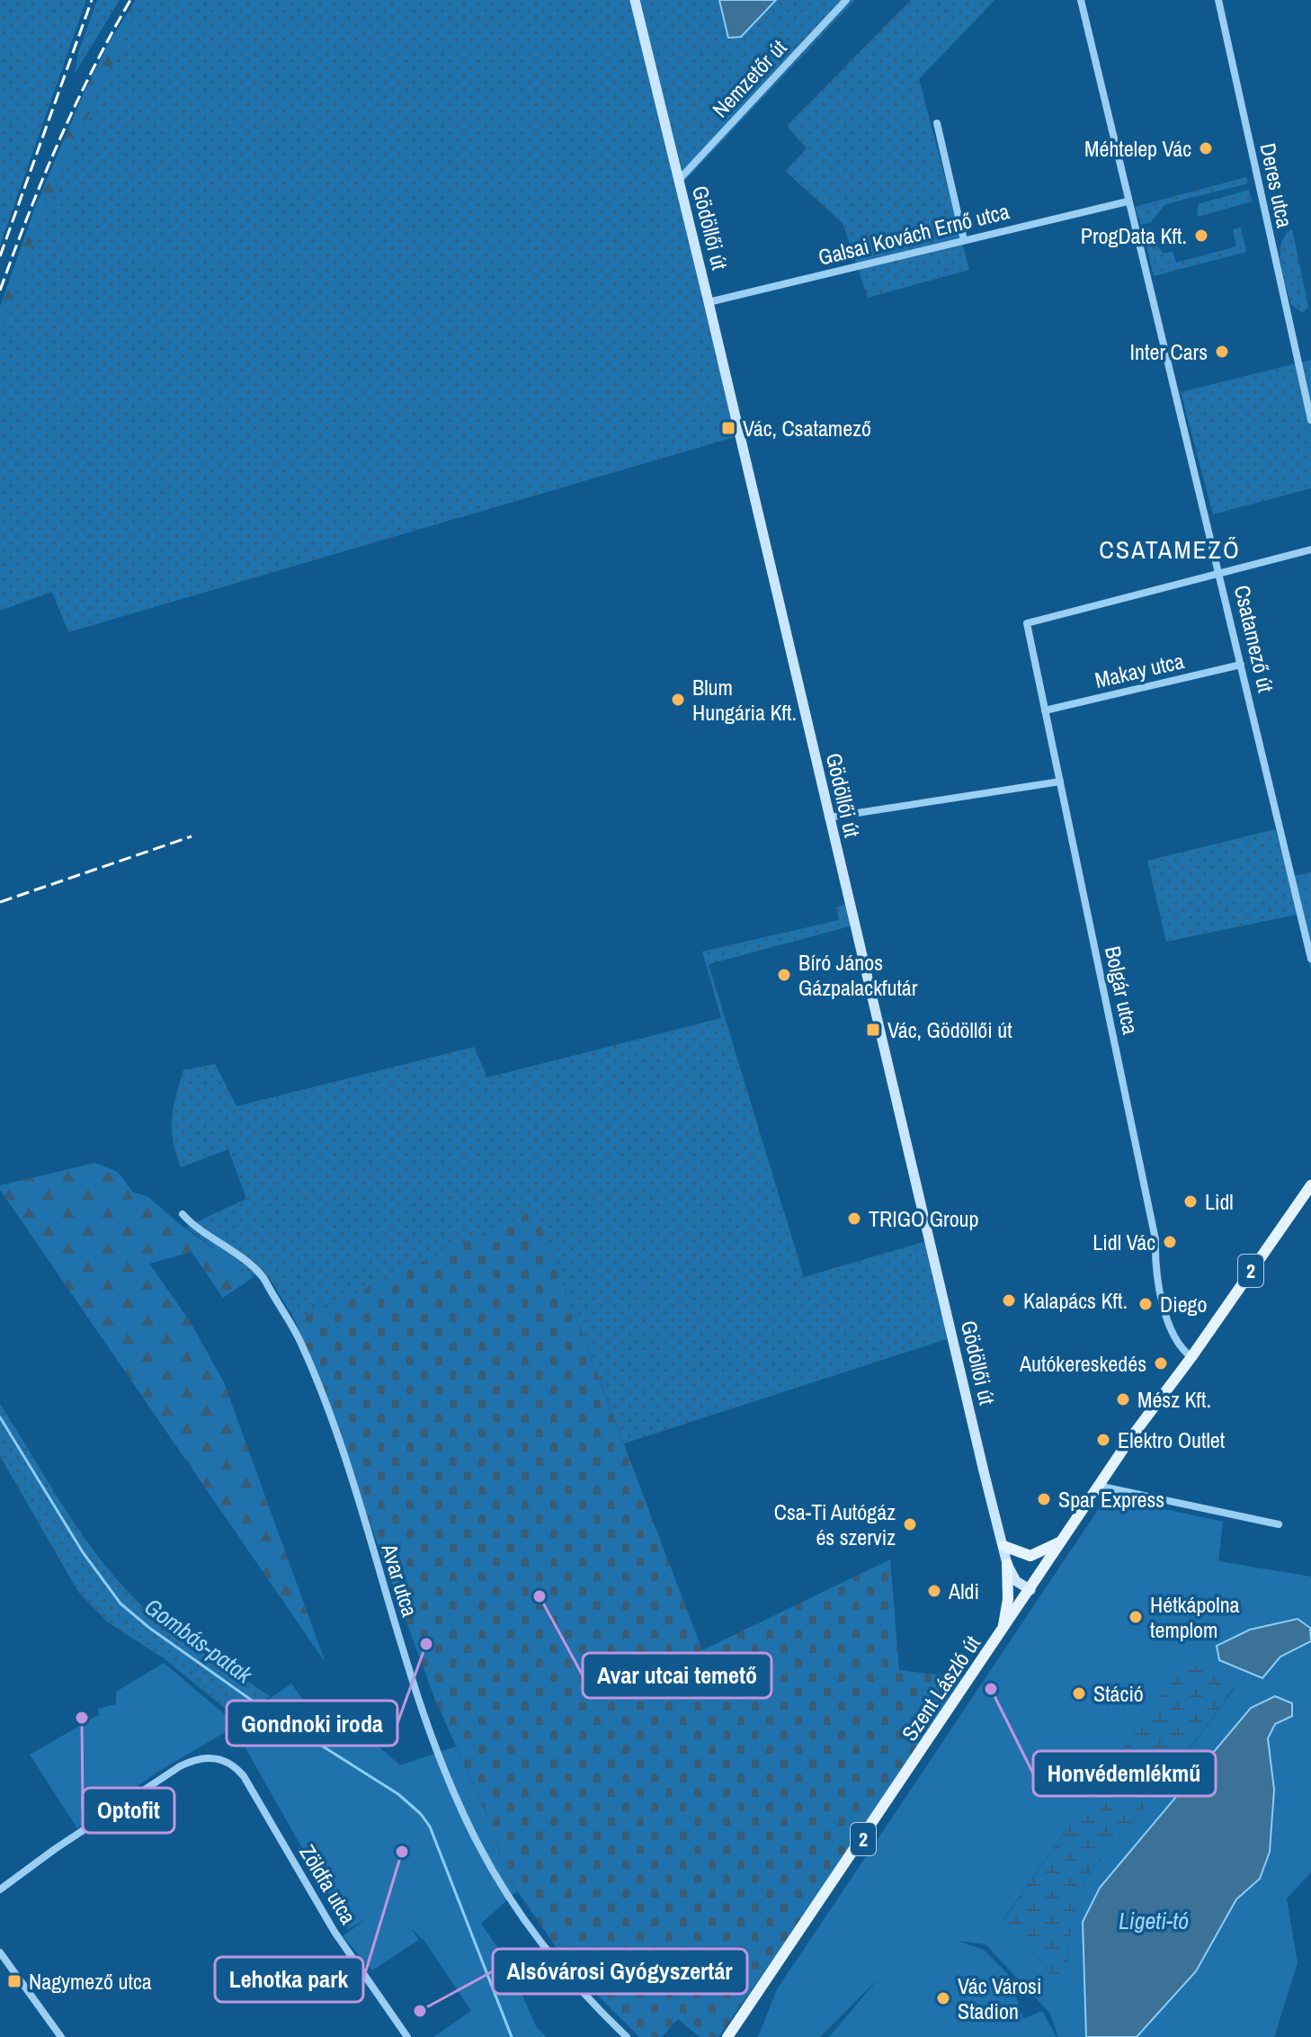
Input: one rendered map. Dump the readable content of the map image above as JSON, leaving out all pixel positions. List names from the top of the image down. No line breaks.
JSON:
{"streets":{"main road":["Gödöllői út","2","Szent László út"],"street":["Nemzetőr út","Deres utca","Galsai Kovách Ernő utca","Csatamező út","Makay utca","Bolgár utca","Avar utca","Zöldfa utca"]},"crossings":[["Nemzetőr út","Gödöllői út"],["Gödöllői út","Galsai Kovách Ernő utca"],["Galsai Kovách Ernő utca","Csatamező út"],["Csatamező út","Makay utca"],["Csatamező út","Bolgár utca"],["Makay utca","Bolgár utca"],["Bolgár utca","Szent László út"]],"districts":["CSATAMEZŐ"],"water":["Gombás-patak","Ligeti-tó"],"places":{"other":["Méhtelep Vác","ProgData Kft.","Inter Cars","Blum Hungária Kft.","Bíró János Gázpalackfutár","Lidl","TRIGO Group","Lidl Vác","Kalapács Kft.","Diego","Autókereskedés","Mész Kft.","Elektro Outlet","Spar Express","Csa-Ti Autógáz és szerviz","Aldi","Avar utcai temető","Hétkápolna templom","Gondnoki iroda","Honvédemlékmű","Stáció","Optofit","Lehotka park","Vác Városi Stadion","Alsóvárosi Gyógyszertár"],"transit":["Vác, Csatamező","Vác, Gödöllői út","Nagymező utca"]}}
